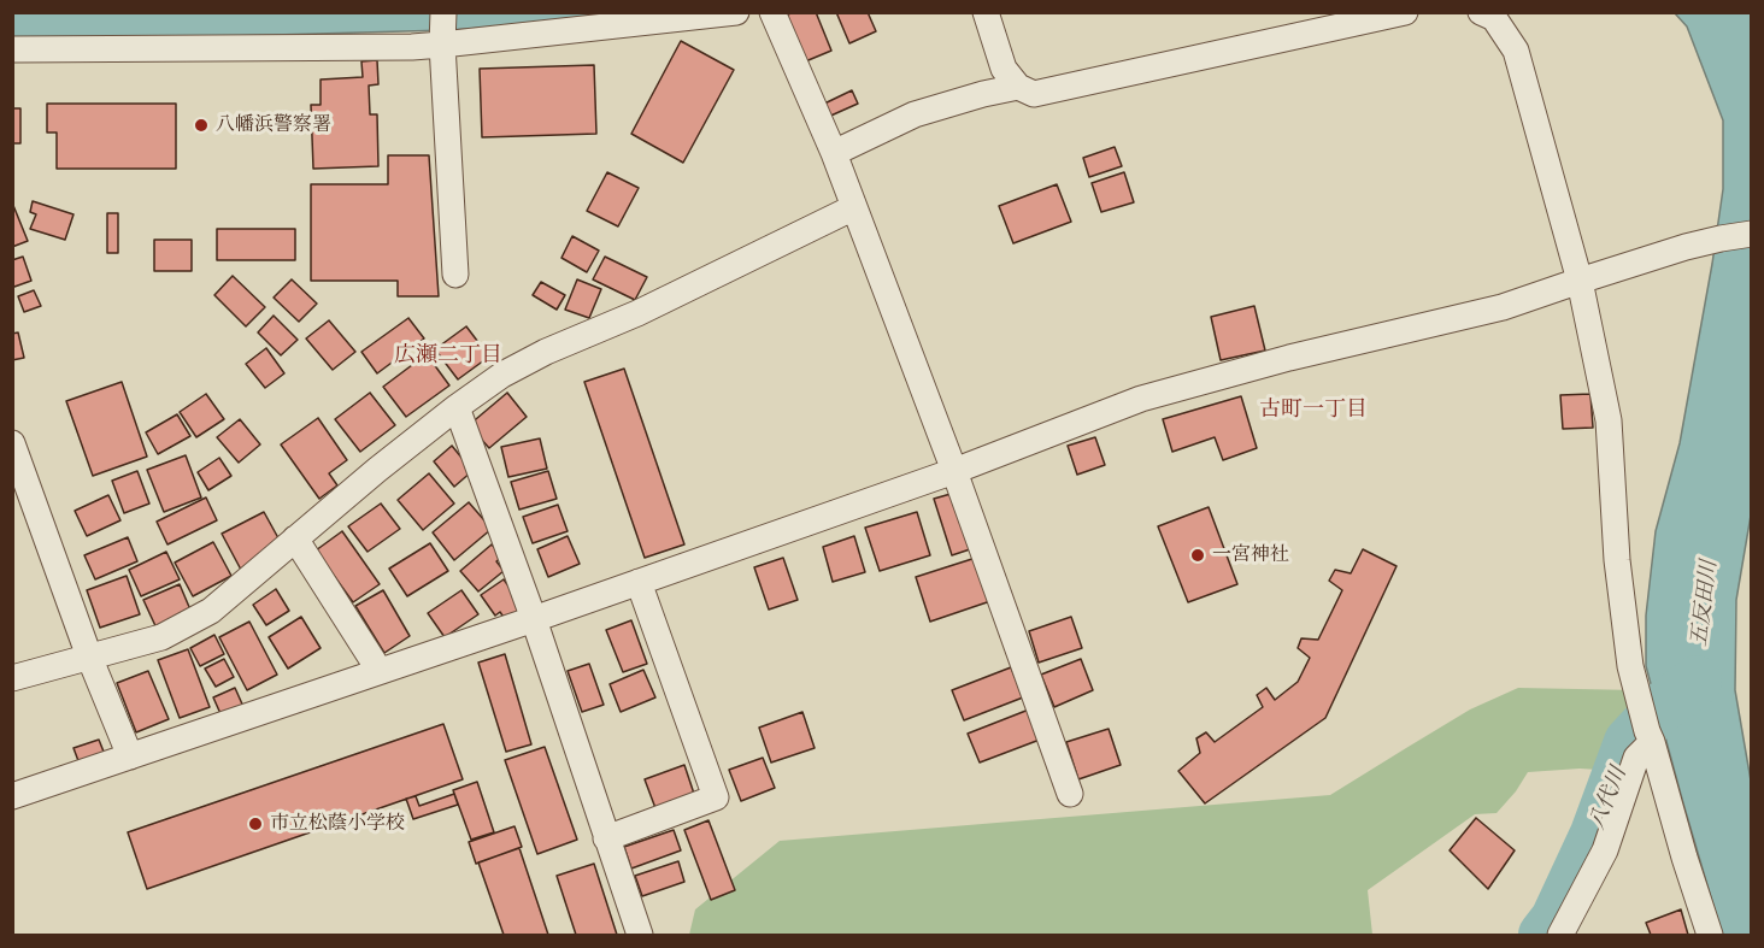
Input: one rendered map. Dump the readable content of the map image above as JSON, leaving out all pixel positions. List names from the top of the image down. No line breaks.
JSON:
{"districts":["広瀬二丁目","古町一丁目"],"water":["五反田川","八代川"],"places":["八幡浜警察署","一宮神社","市立松蔭小学校"]}
